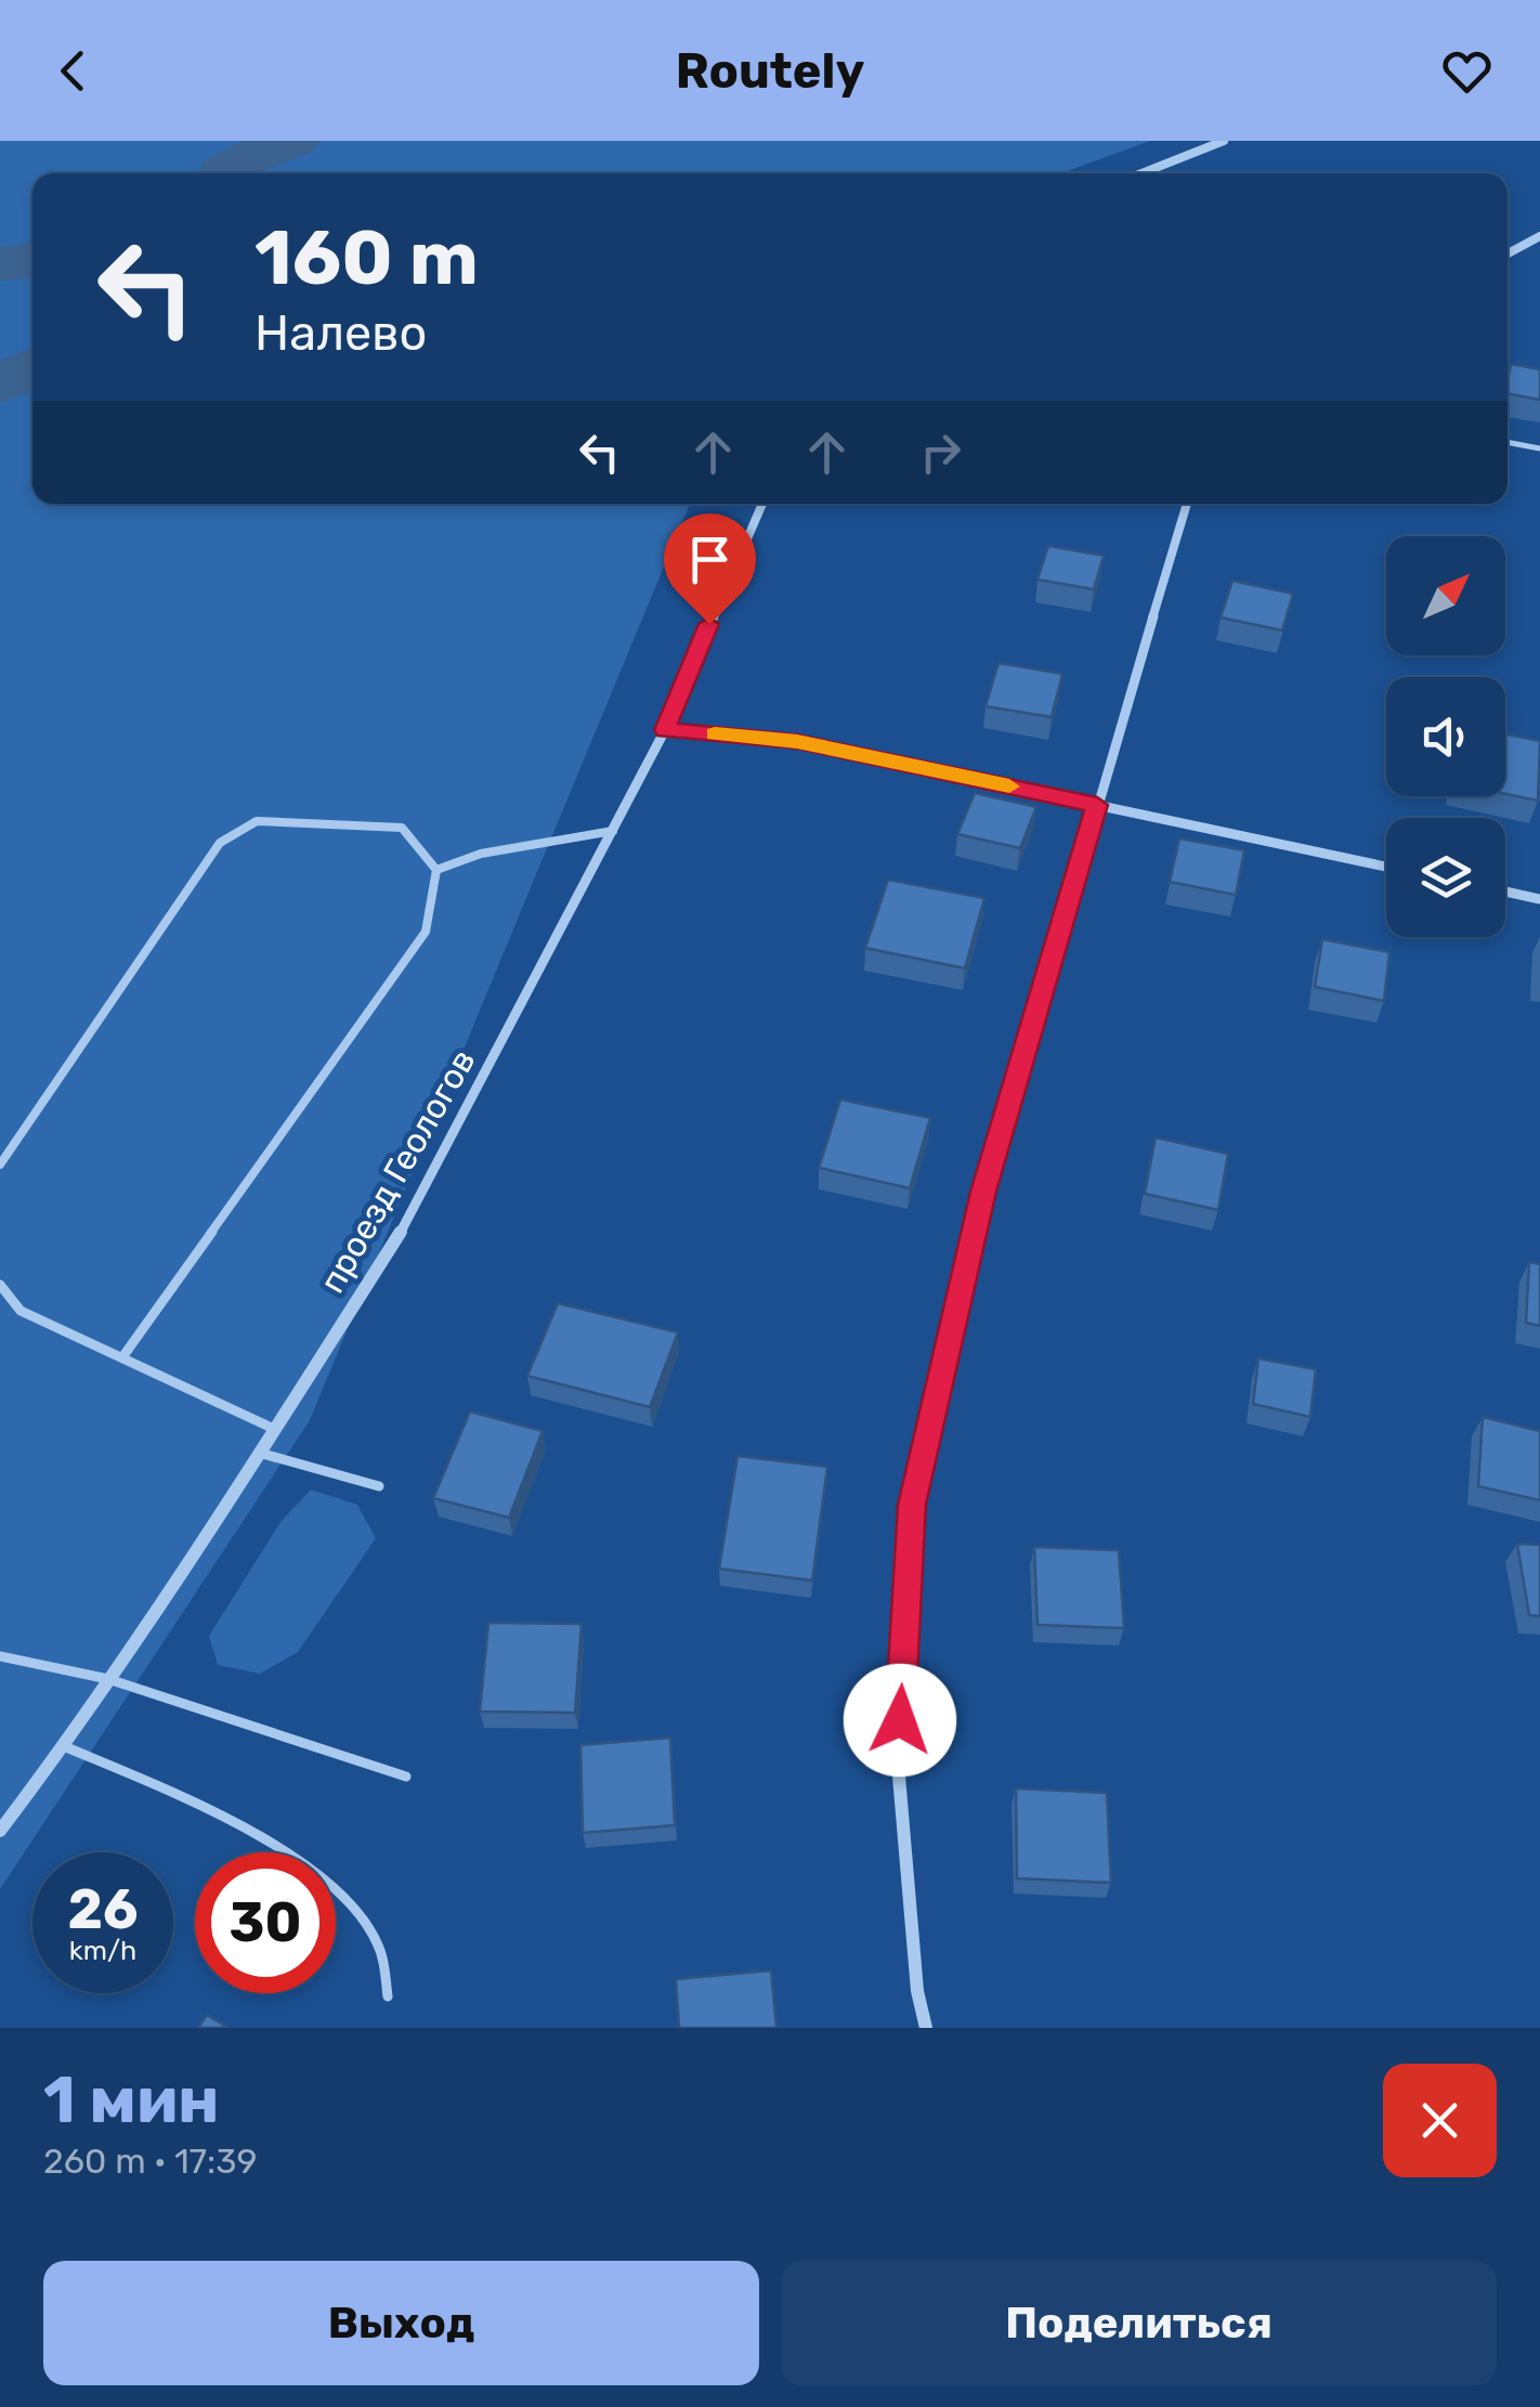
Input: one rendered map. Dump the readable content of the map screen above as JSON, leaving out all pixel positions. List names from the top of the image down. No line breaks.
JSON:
{"streets":{"street":["проезд Геологов"]},"north":"top right","page":{"header":"Routely","turn":["160 m","Налево"],"speed":"26 km/h","limit":"30","heading":["1 мин","260 m · 17:39"],"buttons":["Выход","Поделиться"]}}
